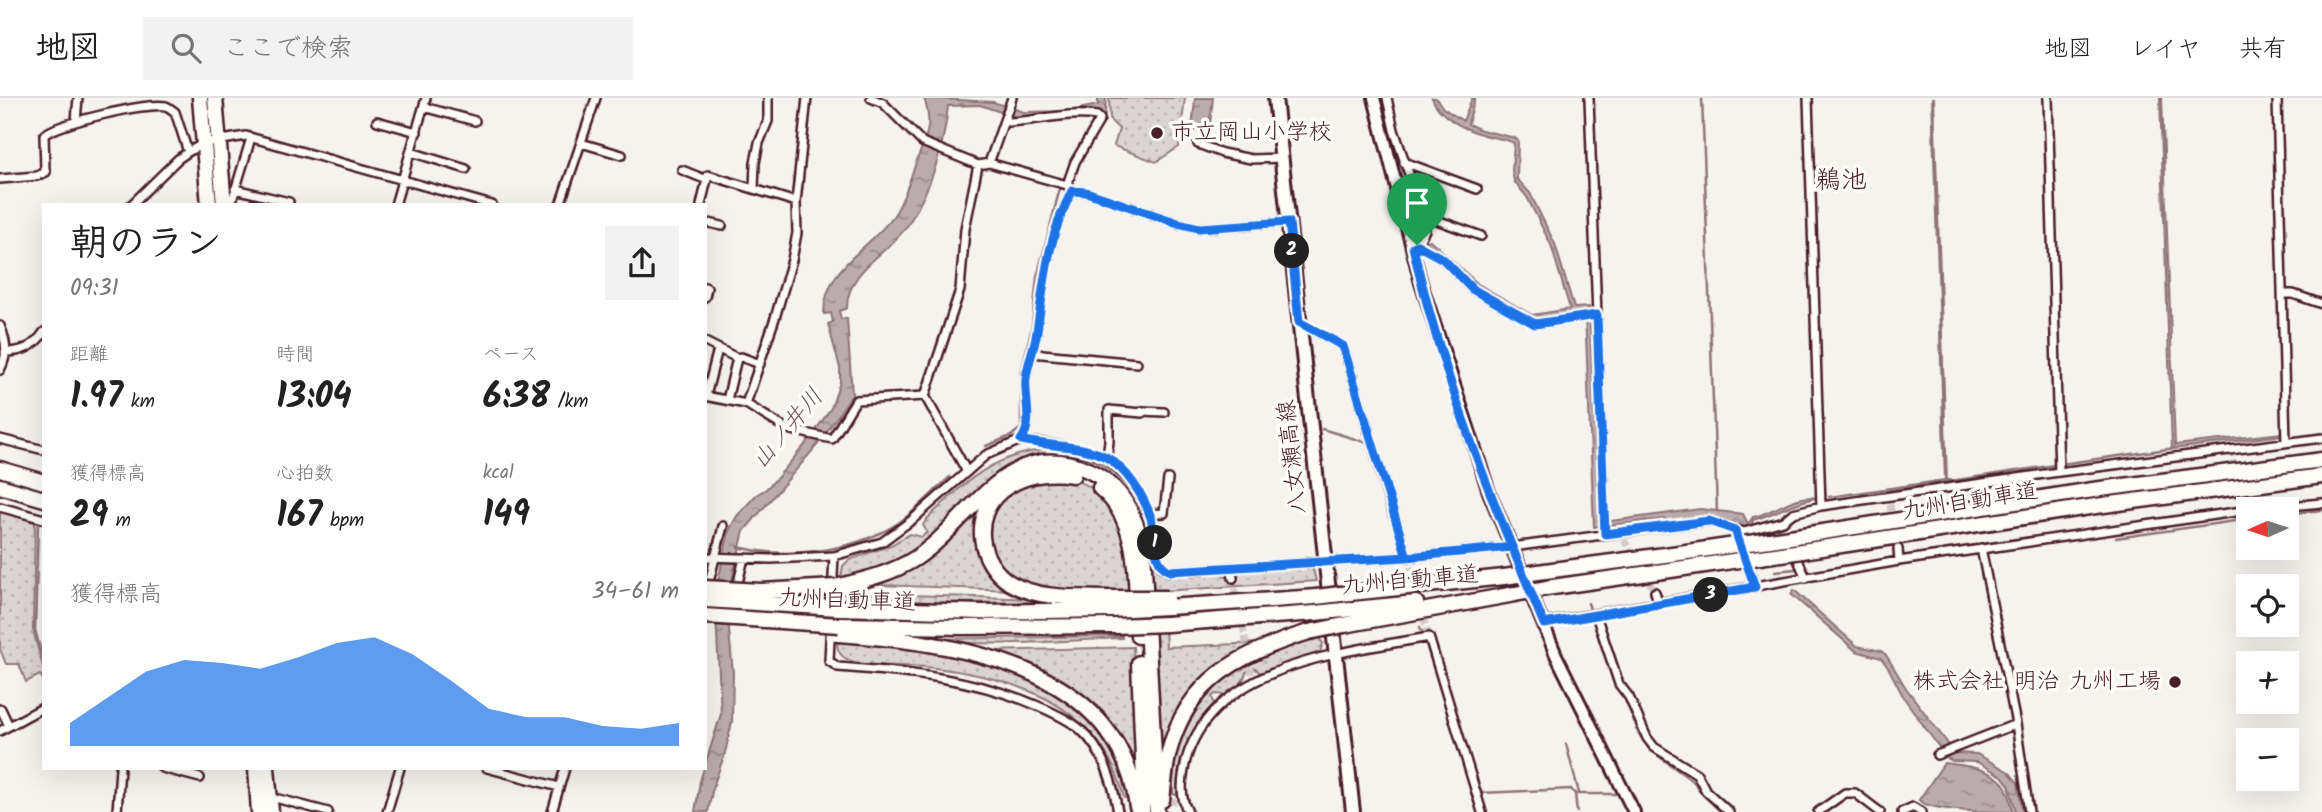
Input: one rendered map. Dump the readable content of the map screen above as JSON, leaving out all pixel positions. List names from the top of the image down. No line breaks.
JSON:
{"streets":{"highway":["九州自動車道"],"main road":["八女瀬高線"]},"districts":["鵜池"],"water":["山ノ井川"],"places":["市立岡山小学校","株式会社 明治 九州工場"],"north":"left","page":{"header":"地図","search":"ここで検索","nav":["地図","レイヤ","共有"],"heading":["朝のラン","09:31"],"pins":["2","1","3"],"stats":[["距離","1.97 km"],["時間","13:04"],["ペース","6:38 /km"],["獲得標高","29 m"],["心拍数","167 bpm"],["kcal","149"]],"map_buttons":["+","−"],"chart":["獲得標高","34–61 m"]}}
